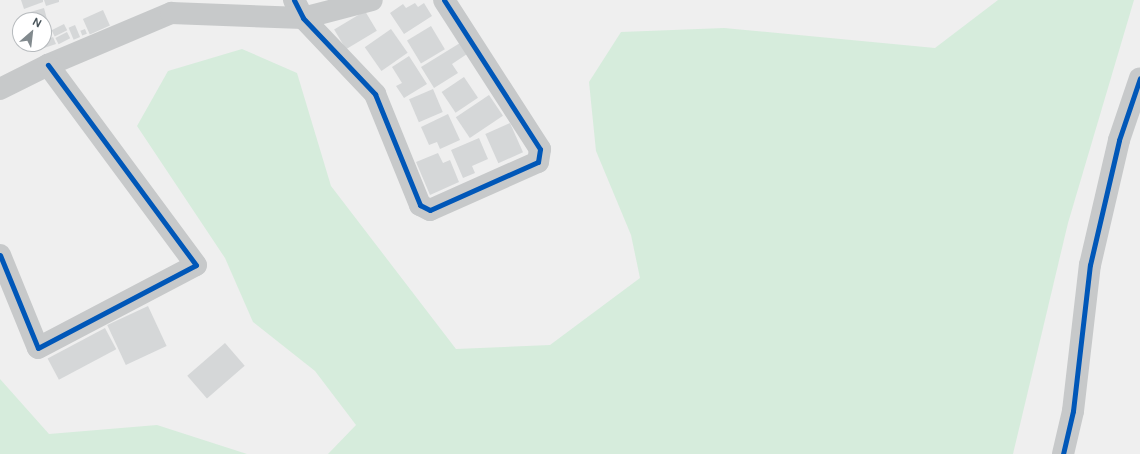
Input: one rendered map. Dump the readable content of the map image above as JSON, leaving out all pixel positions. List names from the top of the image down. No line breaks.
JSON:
{"north":"top right"}
